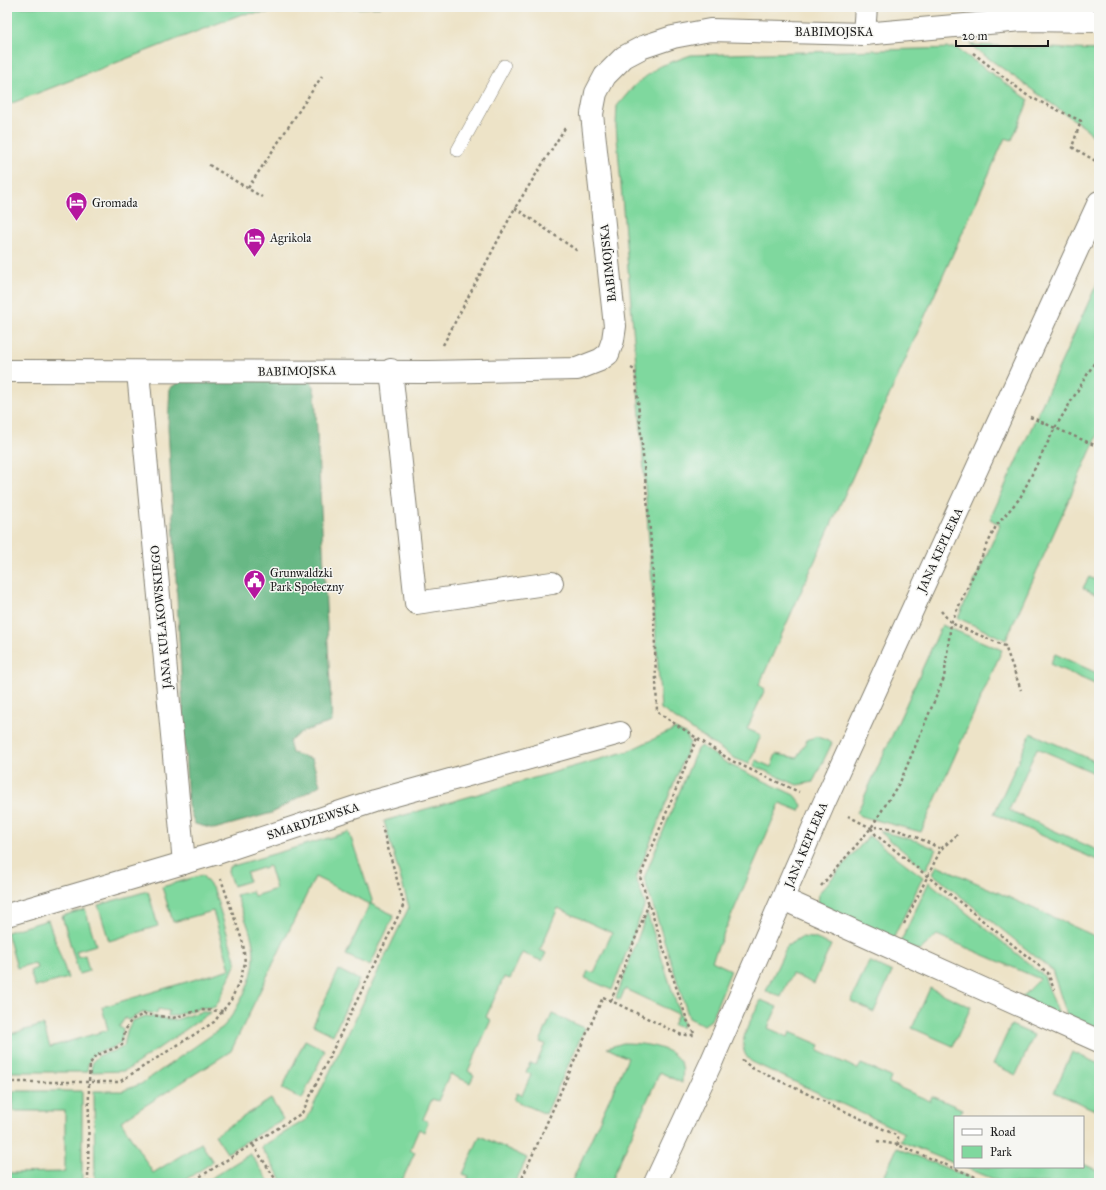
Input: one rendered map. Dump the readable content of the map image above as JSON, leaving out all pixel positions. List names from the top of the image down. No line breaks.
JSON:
{"streets":{"street":["BABIMOJSKA","JANA KEPLERA","JANA KUŁAKOWSKIEGO","SMARDZEWSKA"]},"crossings":[["BABIMOJSKA","JANA KUŁAKOWSKIEGO"],["JANA KUŁAKOWSKIEGO","SMARDZEWSKA"]],"places":{"hotel":["Gromada","Agrikola"],"public building":["Grunwaldzki Park Społeczny"]},"legend":["Road","Park"],"scale_bar":"20 m"}
